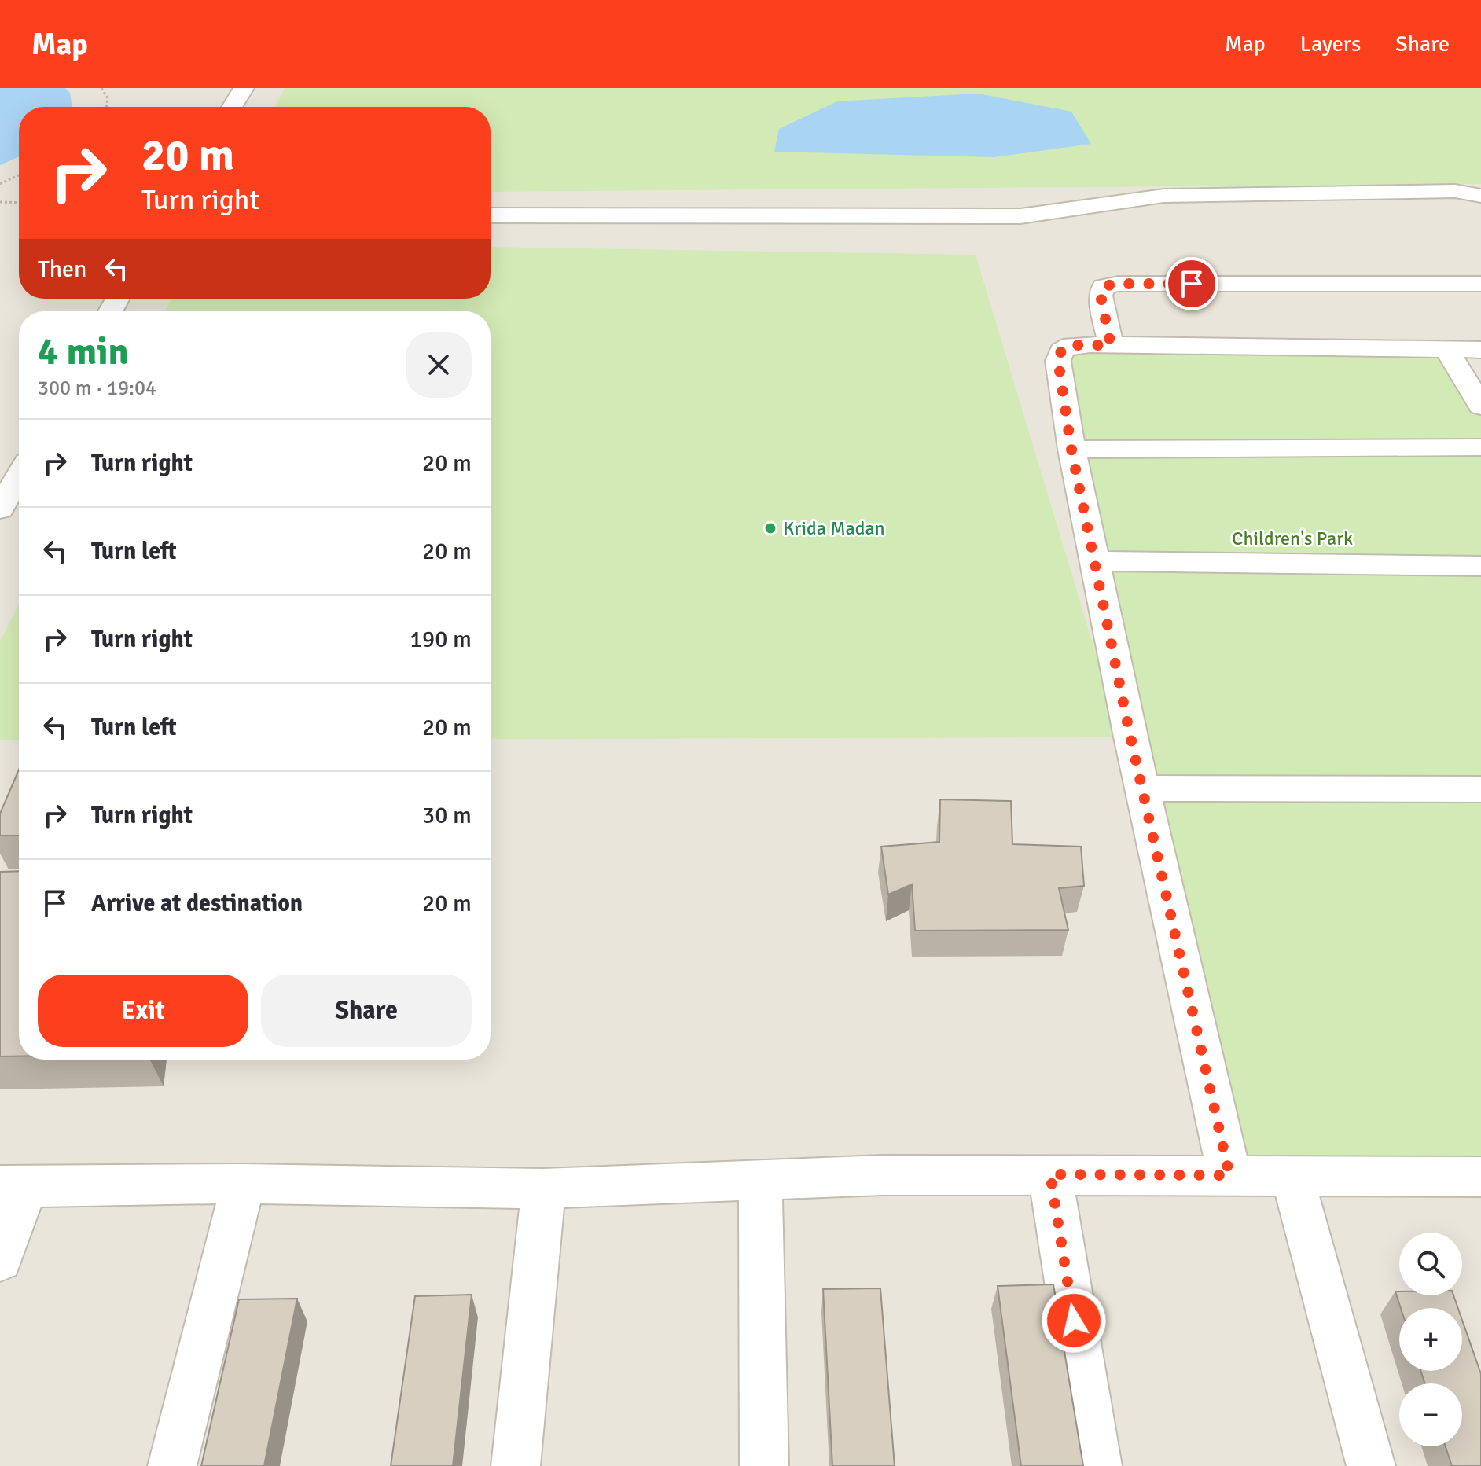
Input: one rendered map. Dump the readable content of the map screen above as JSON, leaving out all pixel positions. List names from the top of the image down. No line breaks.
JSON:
{"parks":["Children's Park"],"places":["Krida Madan"],"page":{"header":"Map","nav":["Map","Layers","Share"],"turn":["20 m","Turn right"],"then":"Then","heading":["4 min","300 m · 19:04"],"list":[{"name":"Turn right","value":"20 m"},{"name":"Turn left","value":"20 m"},{"name":"Turn right","value":"190 m"},{"name":"Turn left","value":"20 m"},{"name":"Turn right","value":"30 m"},{"name":"Arrive at destination","value":"20 m"}],"buttons":["Exit","Share"],"map_buttons":["+","−"]}}
